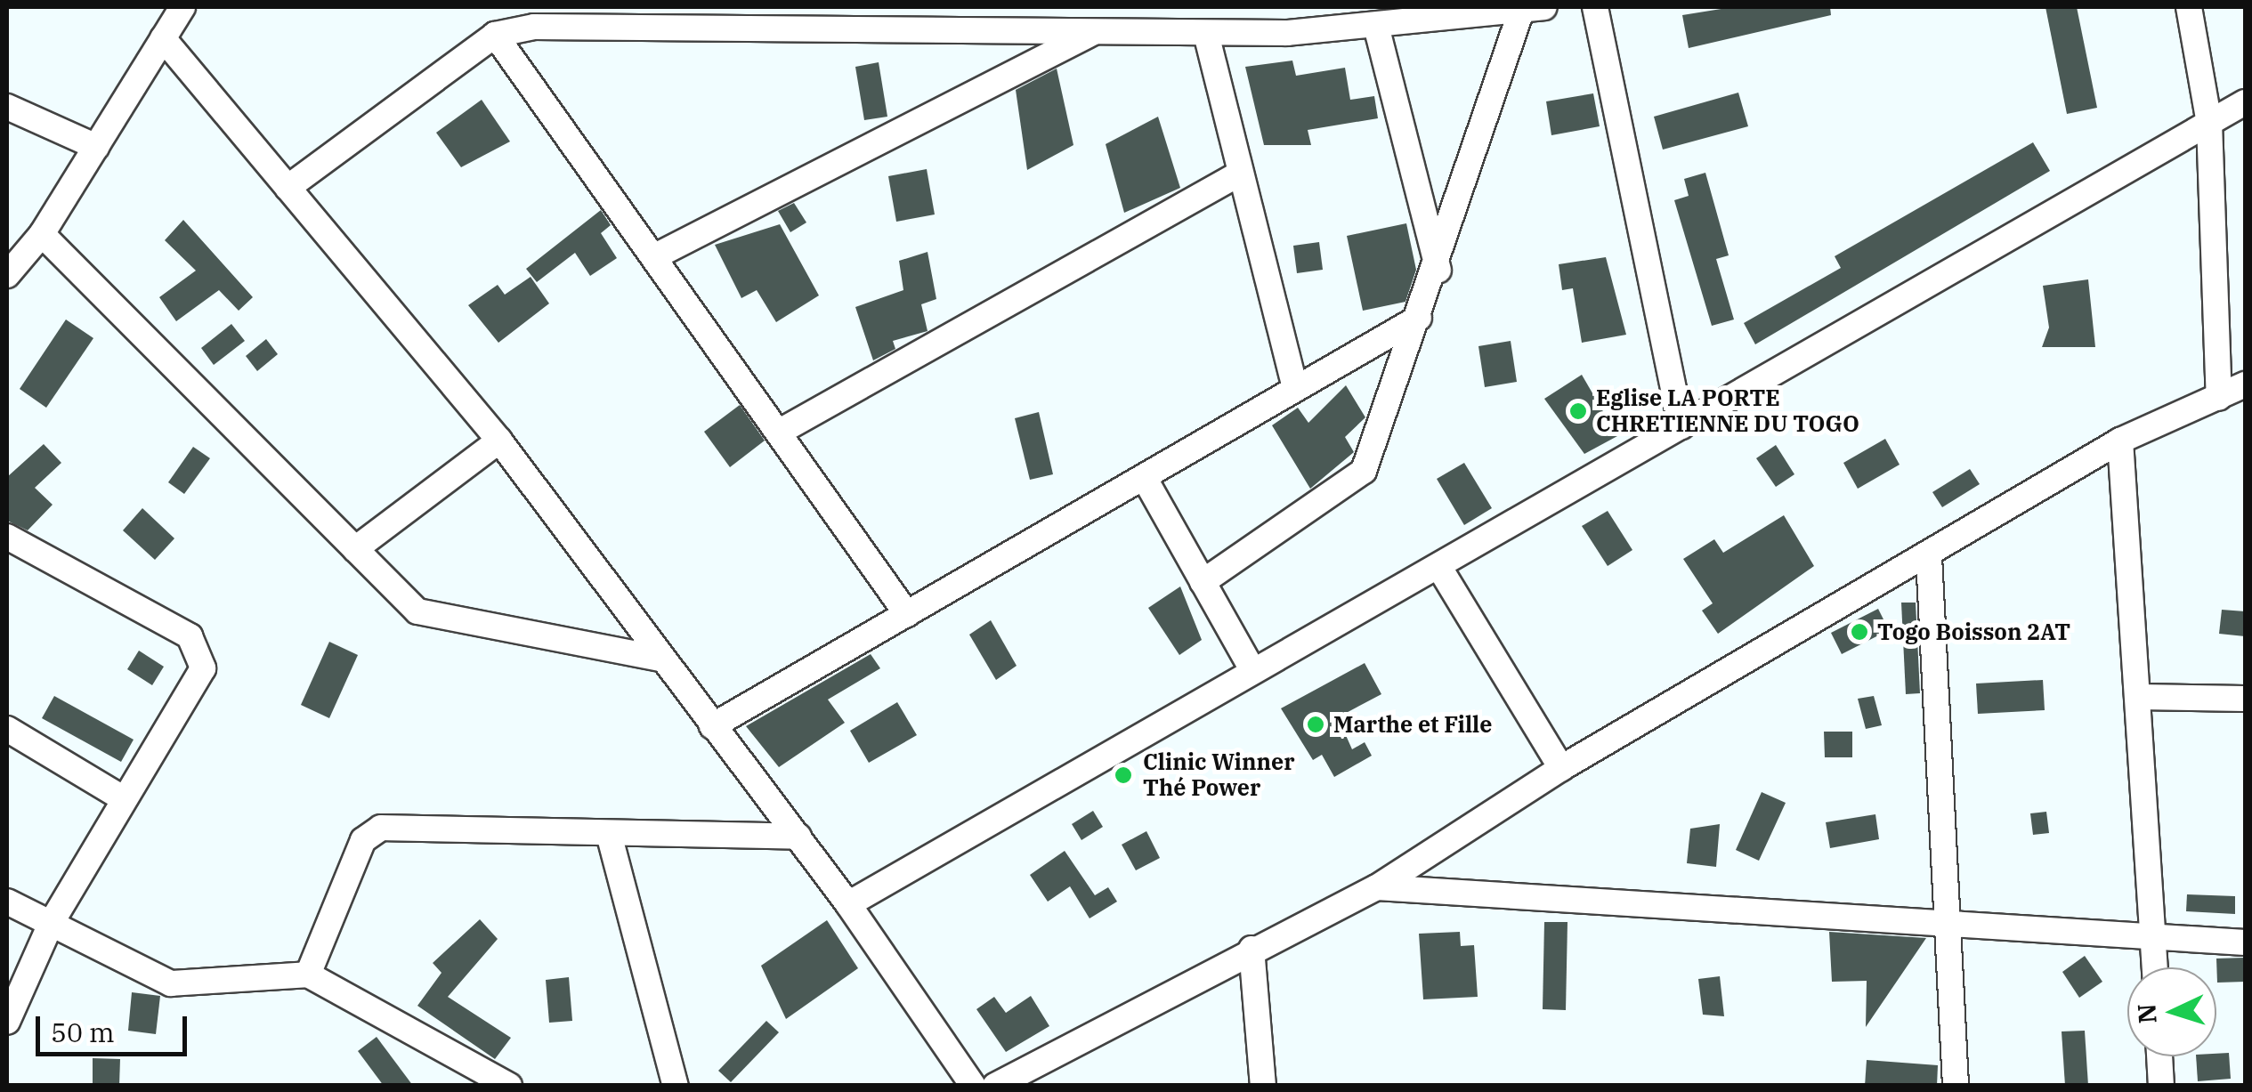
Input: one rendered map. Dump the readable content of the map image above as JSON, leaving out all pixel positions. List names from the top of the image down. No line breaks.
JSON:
{"places":["Eglise LA PORTE CHRETIENNE DU TOGO","Togo Boisson 2AT","Marthe et Fille","Clinic Winner Thé Power"],"scale_bar":"50 m","north":"left"}
